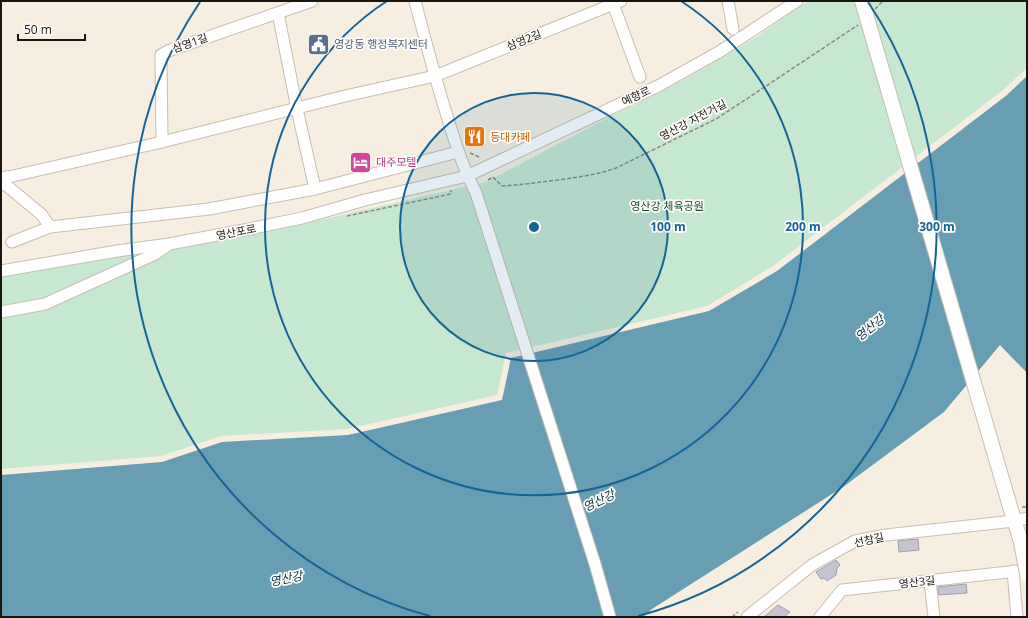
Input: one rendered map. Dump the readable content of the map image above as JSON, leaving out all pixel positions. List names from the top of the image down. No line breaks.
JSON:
{"streets":{"street":["삼영2길","삼영1길","예향로","영산포로","선창길","영산3길"],"path":["영산강 자전거길"]},"crossings":[["예향로","영산포로"]],"water":["영산강"],"parks":["영산강 체육공원"],"places":{"public building":["영강동 행정복지센터"],"restaurant":["등대카페"],"hotel":["대주모텔"]},"scale_bar":"50 m","rings":["100 m","200 m","300 m"]}
